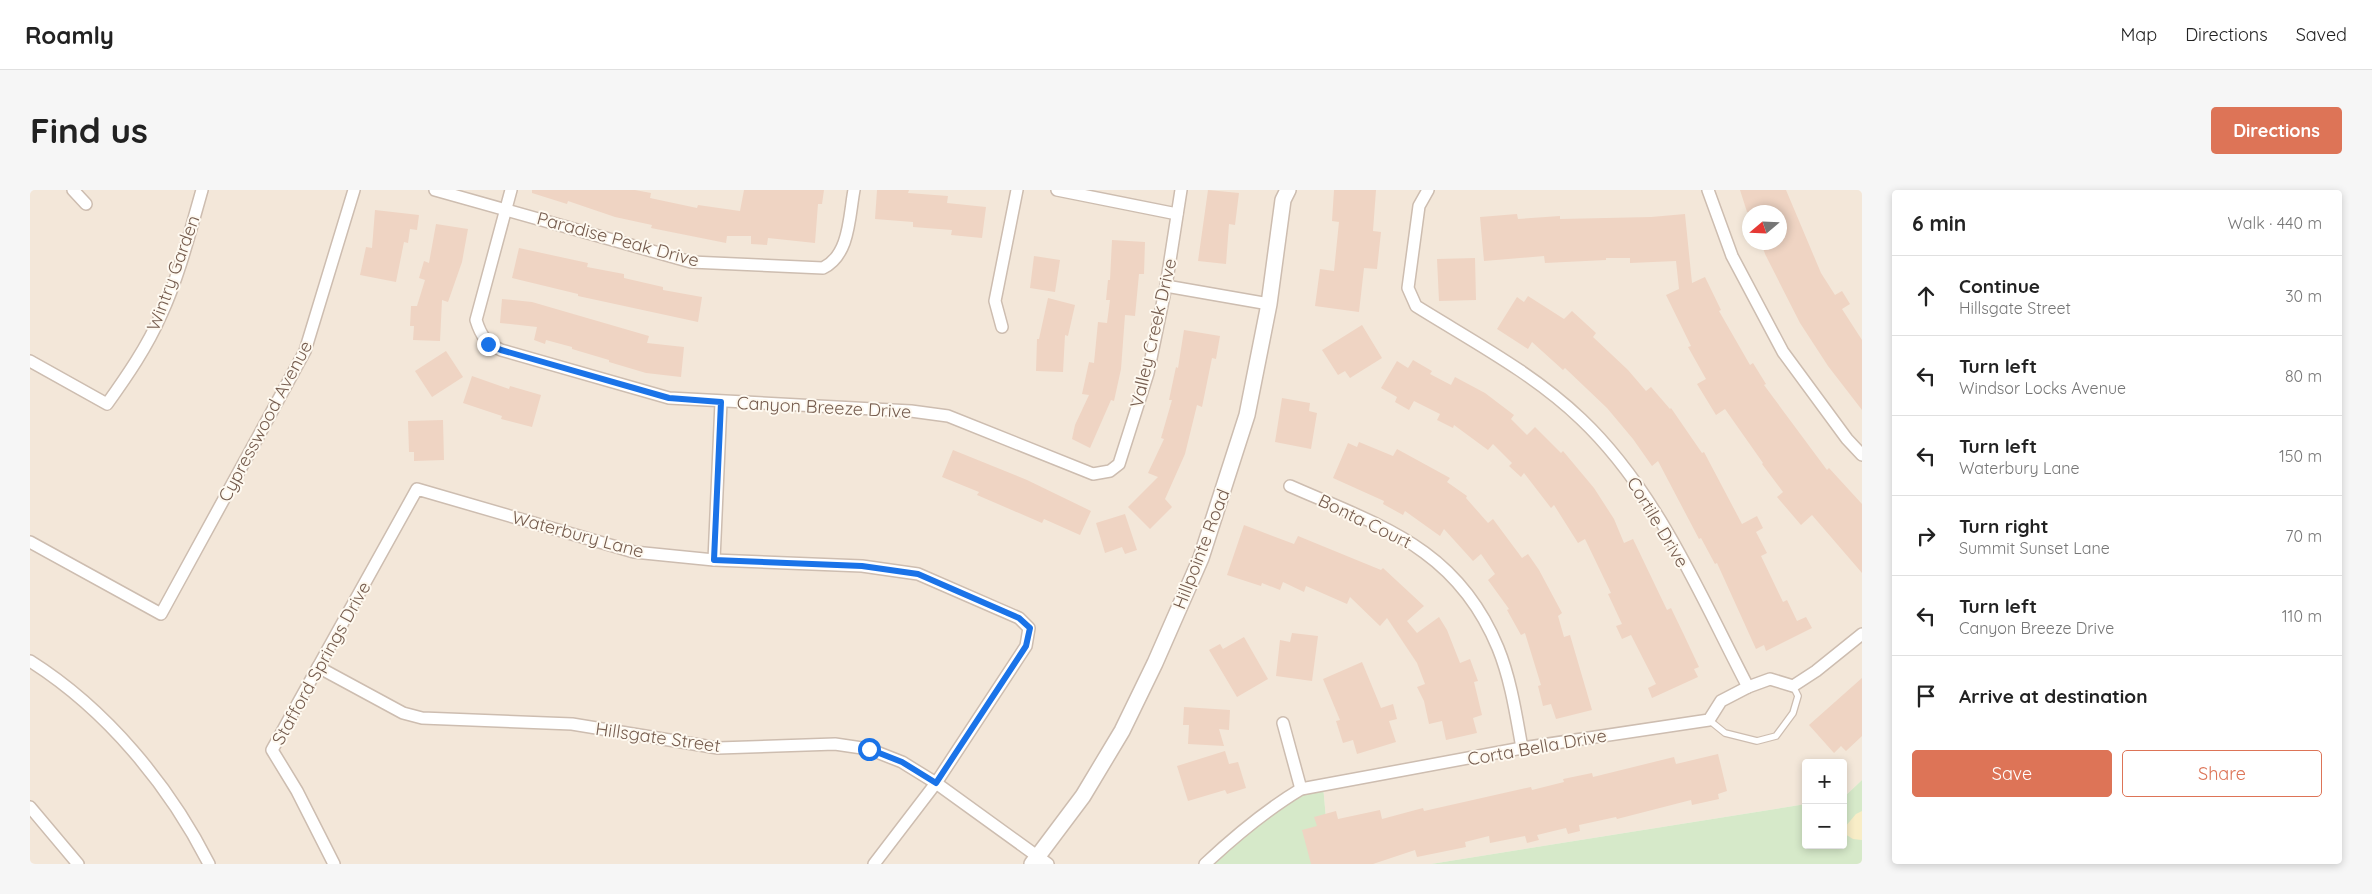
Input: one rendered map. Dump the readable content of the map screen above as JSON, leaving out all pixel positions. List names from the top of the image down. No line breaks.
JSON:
{"streets":{"street":["Paradise Peak Drive","Wintry Garden","Valley Creek Drive","Canyon Breeze Drive","Cypresswood Avenue","Bonta Court","Cortile Drive","Waterbury Lane","Hillpointe Road","Stafford Springs Drive","Hillsgate Street","Corta Bella Drive"]},"crossings":[["Paradise Peak Drive","Canyon Breeze Drive"],["Valley Creek Drive","Canyon Breeze Drive"],["Bonta Court","Corta Bella Drive"],["Cortile Drive","Corta Bella Drive"],["Waterbury Lane","Stafford Springs Drive"],["Waterbury Lane","Hillsgate Street"],["Hillpointe Road","Hillsgate Street"],["Stafford Springs Drive","Hillsgate Street"]],"north":"left","page":{"header":"Roamly","nav":["Map","Directions","Saved"],"buttons":["Directions",["Save","Share"]],"title":"Find us","heading":["6 min","Walk · 440 m"],"list":[["Continue","Hillsgate Street","30 m"],["Turn left","Windsor Locks Avenue","80 m"],["Turn left","Waterbury Lane","150 m"],["Turn right","Summit Sunset Lane","70 m"],["Turn left","Canyon Breeze Drive","110 m"],"Arrive at destination"],"map_buttons":["+","−"]}}
